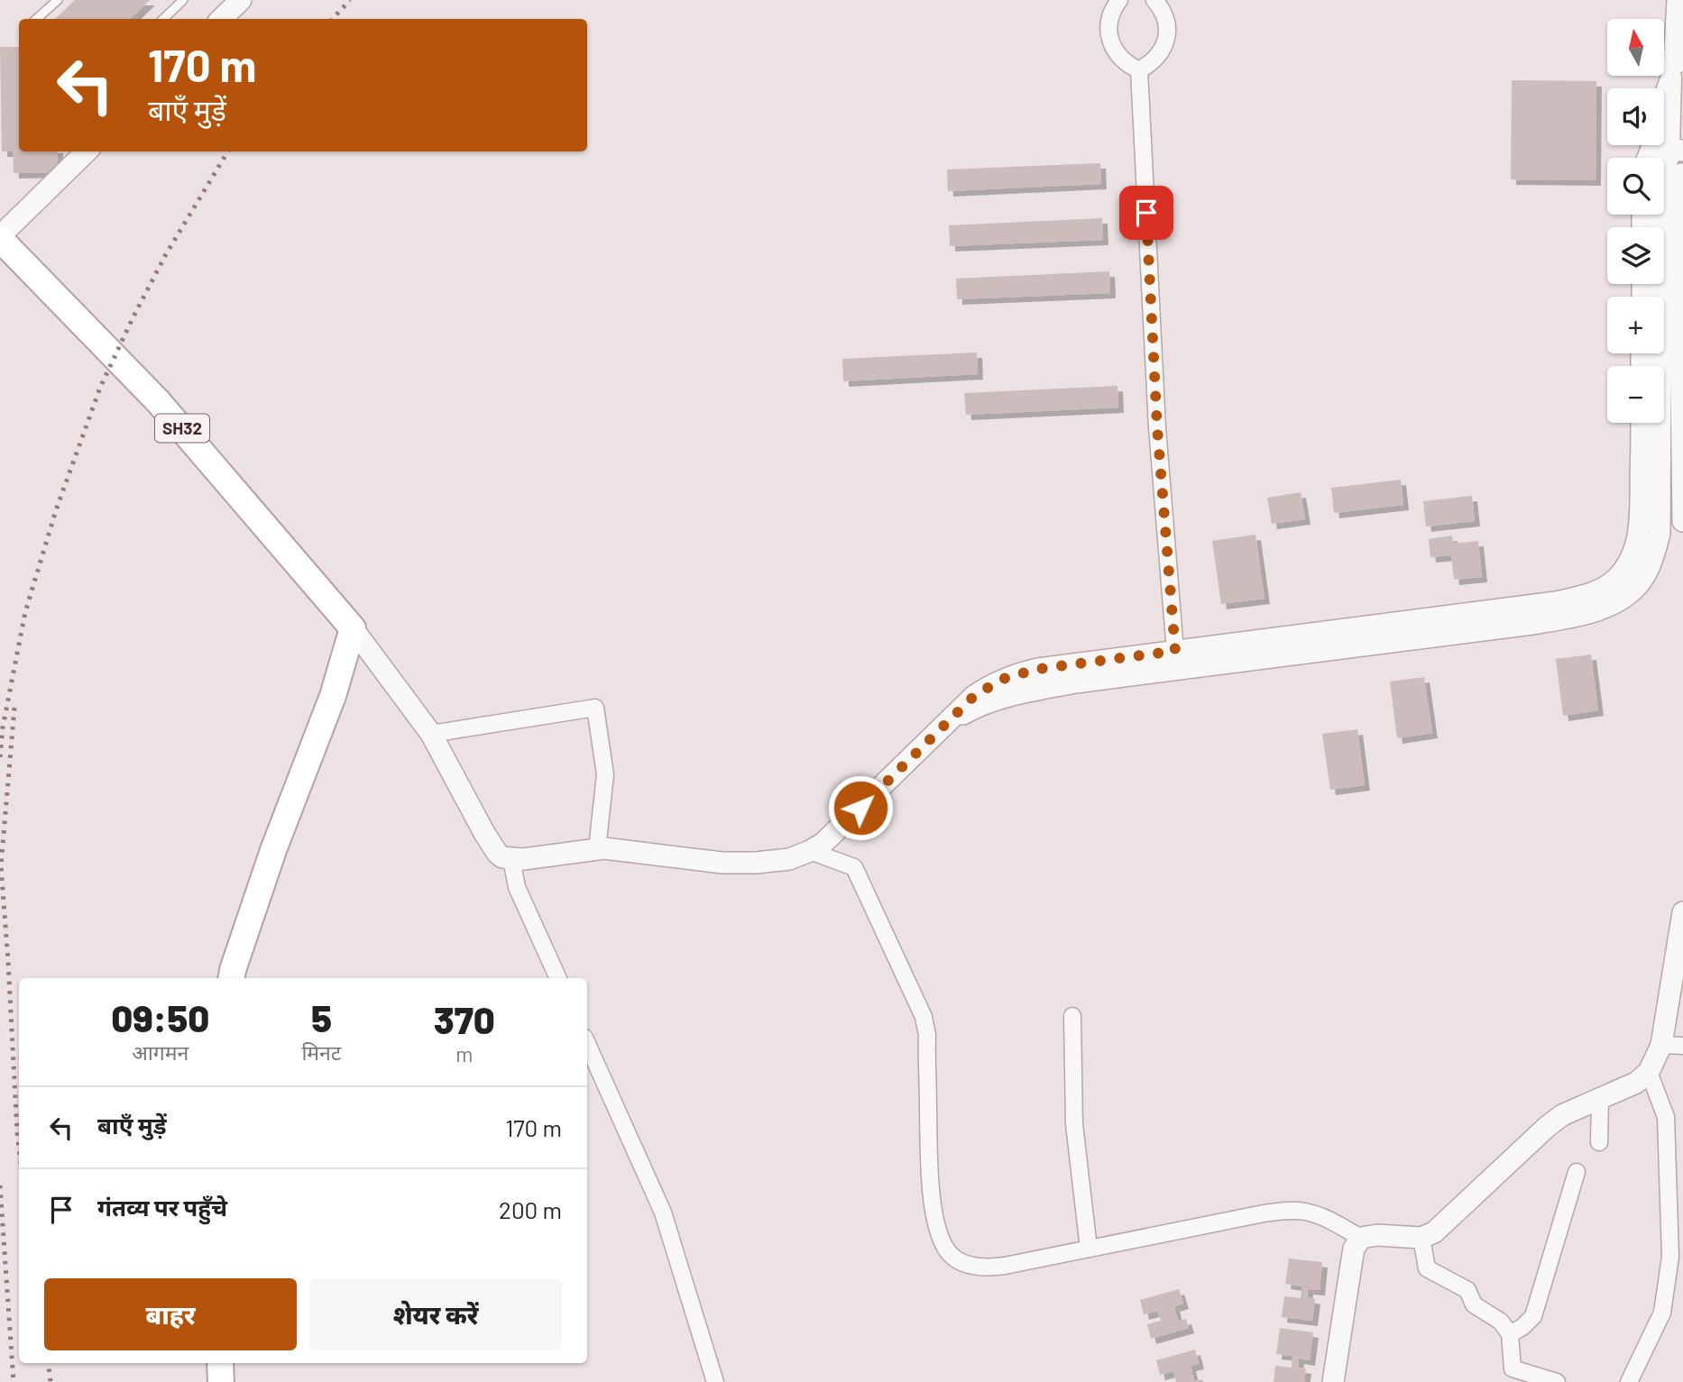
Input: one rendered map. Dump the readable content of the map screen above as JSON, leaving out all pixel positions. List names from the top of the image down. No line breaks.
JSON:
{"streets":{"main road":["SH32"]},"north":"top","page":{"map_buttons":["+","−"],"turn":["170 m","बाएँ मुड़ें"],"eta":["09:50","आगमन","5","मिनट","370","m"],"list":[{"name":"बाएँ मुड़ें","value":"170 m"},{"name":"गंतव्य पर पहुँचे","value":"200 m"}],"buttons":["बाहर","शेयर करें"]}}
